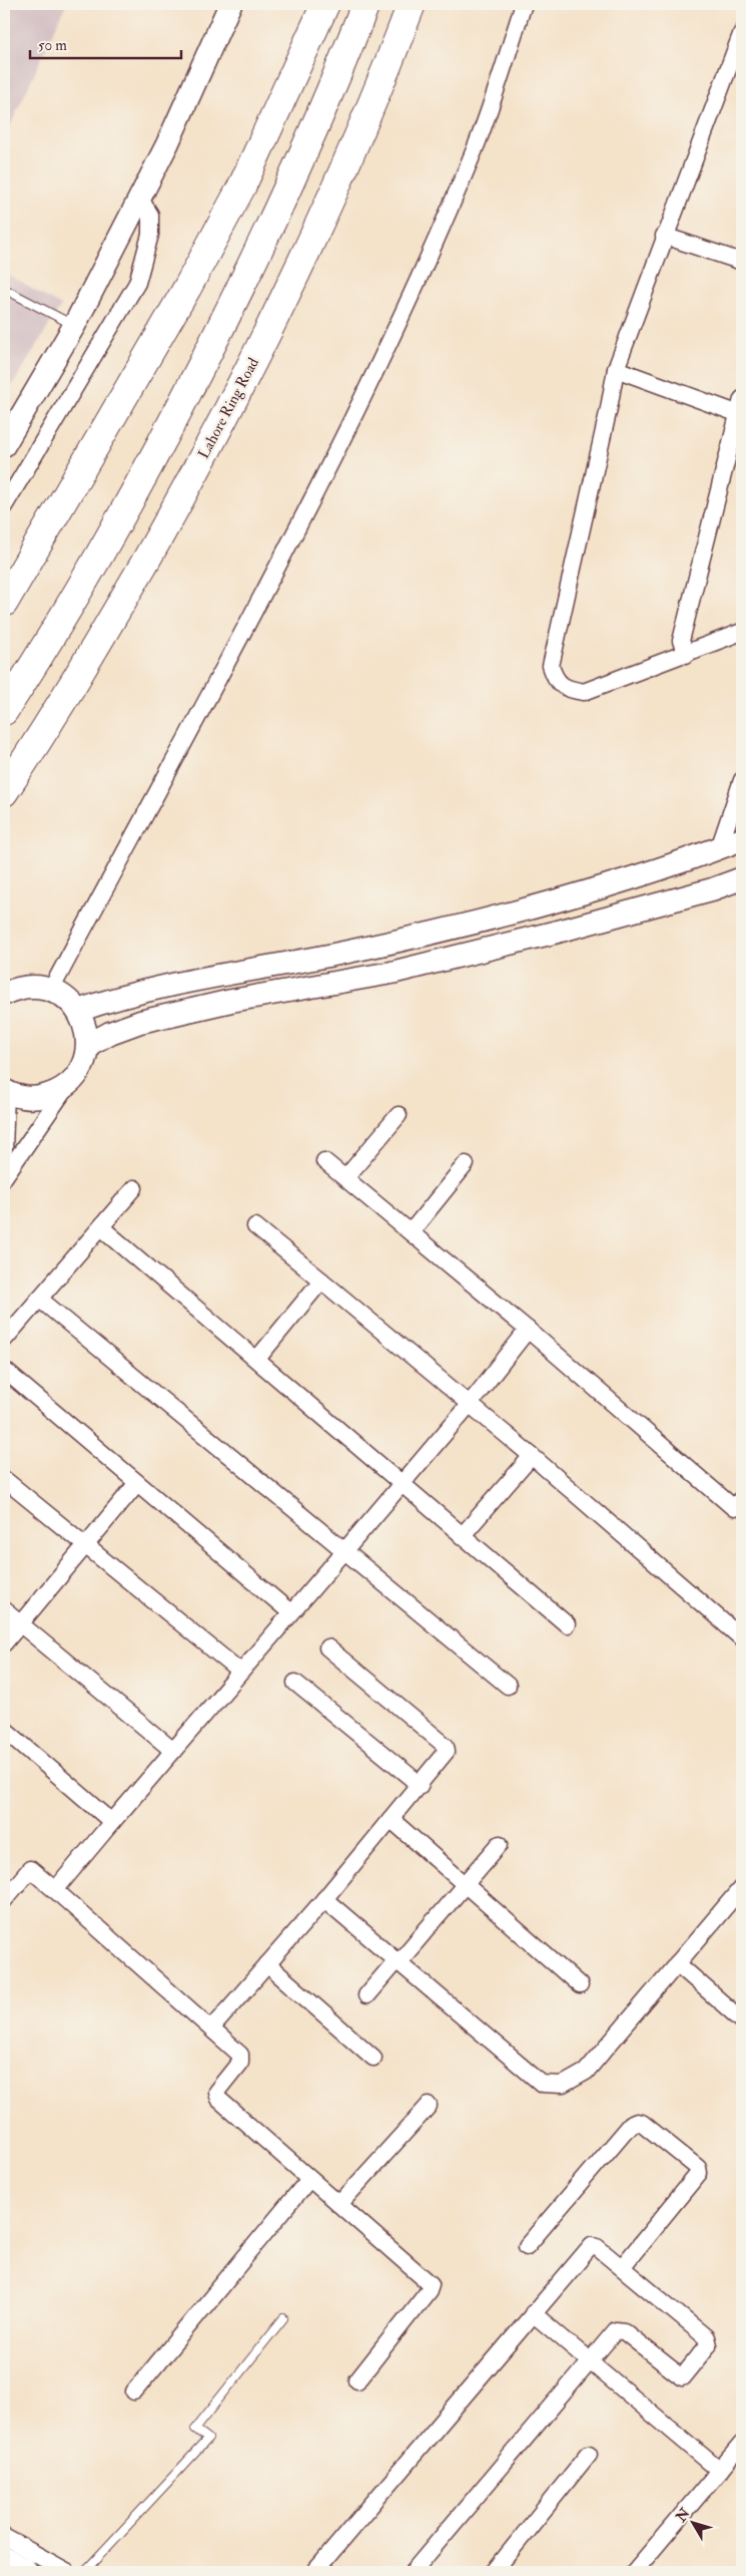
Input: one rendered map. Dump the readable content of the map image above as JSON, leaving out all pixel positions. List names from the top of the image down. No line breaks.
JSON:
{"streets":{"highway":["Lahore Ring Road"]},"scale_bar":"50 m","north":"top left"}
